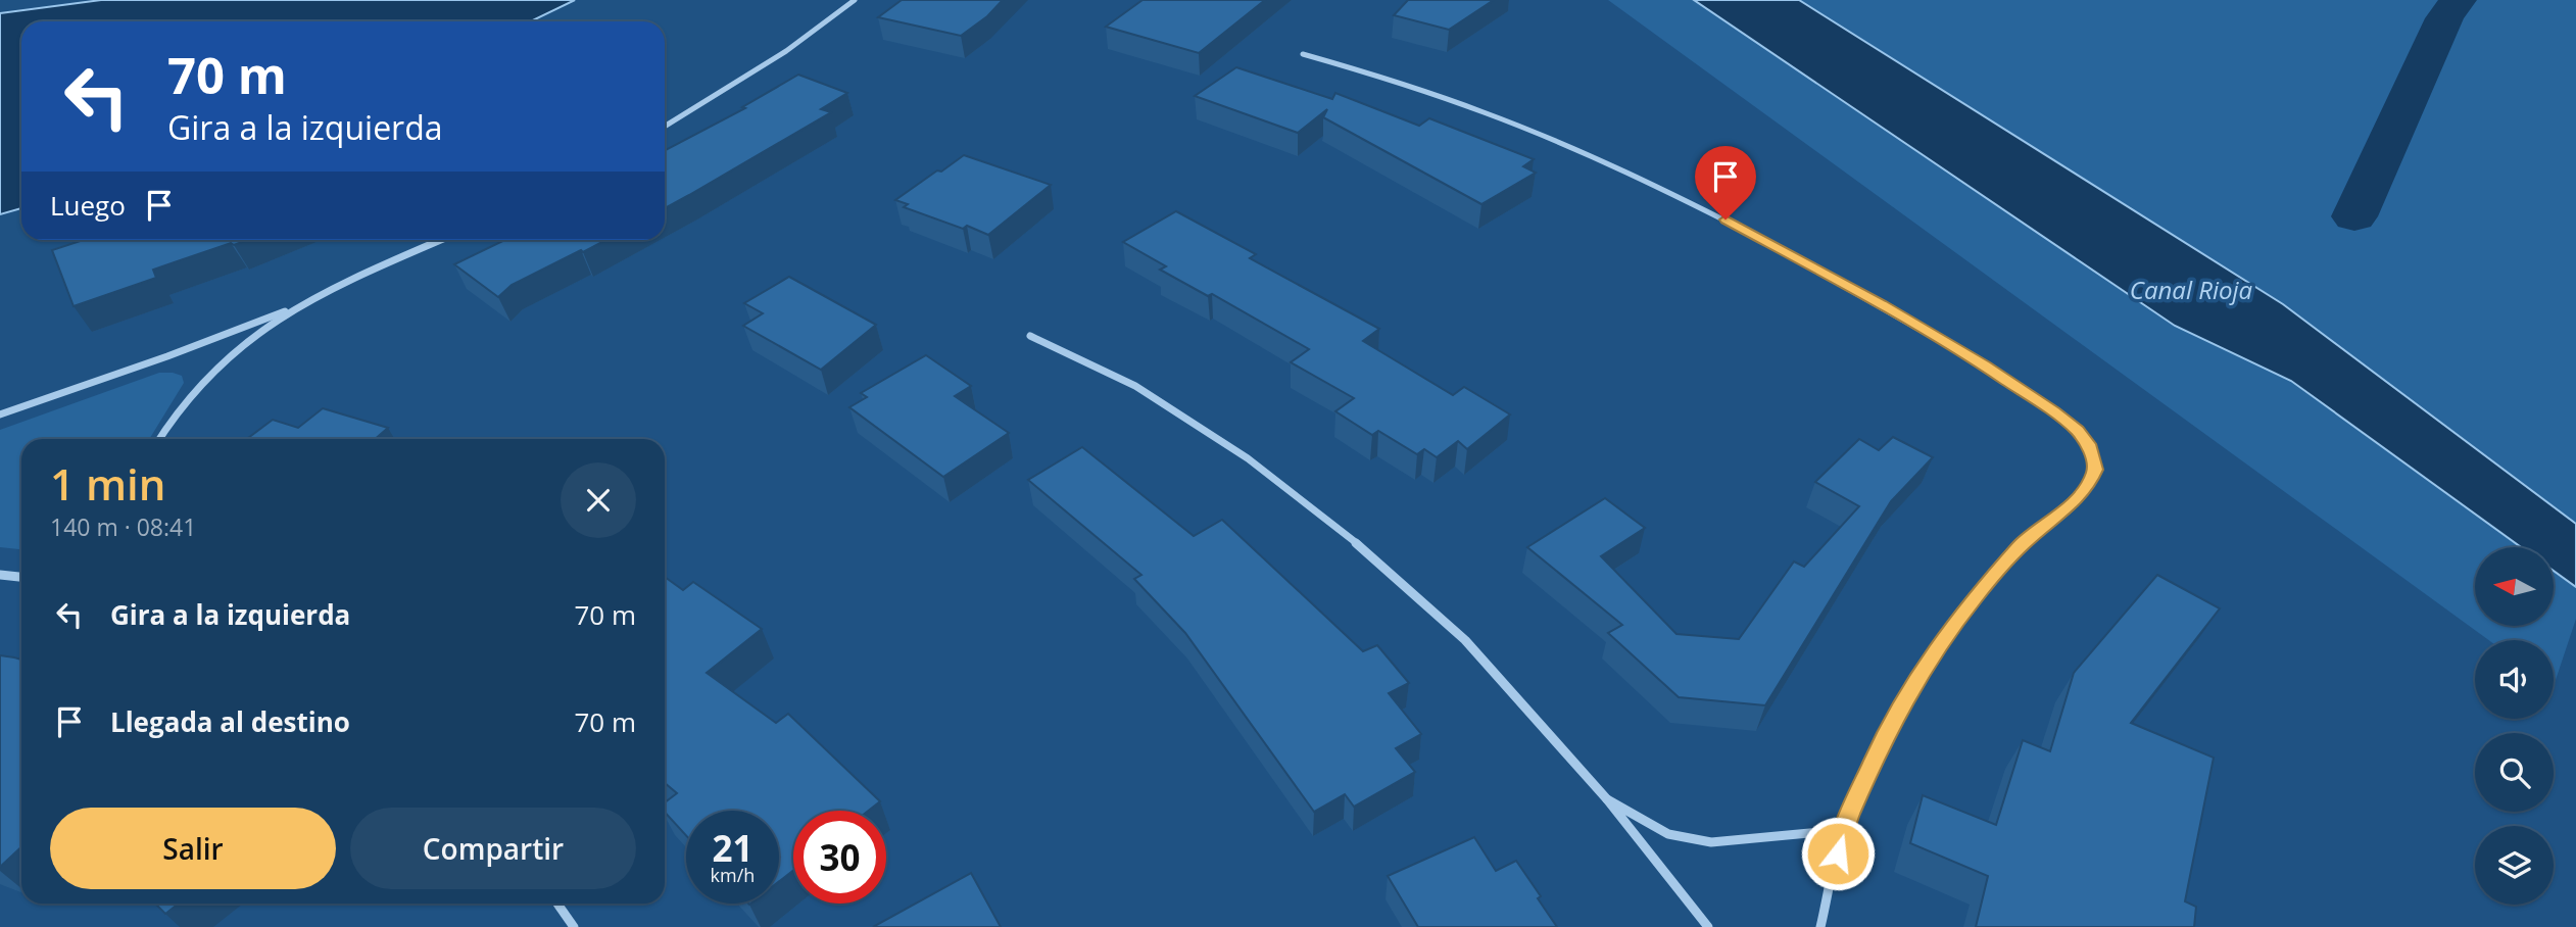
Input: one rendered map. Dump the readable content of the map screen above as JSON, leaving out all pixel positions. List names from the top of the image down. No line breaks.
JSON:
{"water":["Canal Rioja"],"north":"left","page":{"turn":["70 m","Gira a la izquierda"],"then":"Luego","heading":["1 min","140 m · 08:41"],"list":[{"name":"Gira a la izquierda","value":"70 m"},{"name":"Llegada al destino","value":"70 m"}],"buttons":["Salir","Compartir"],"speed":"21 km/h","limit":"30"}}
